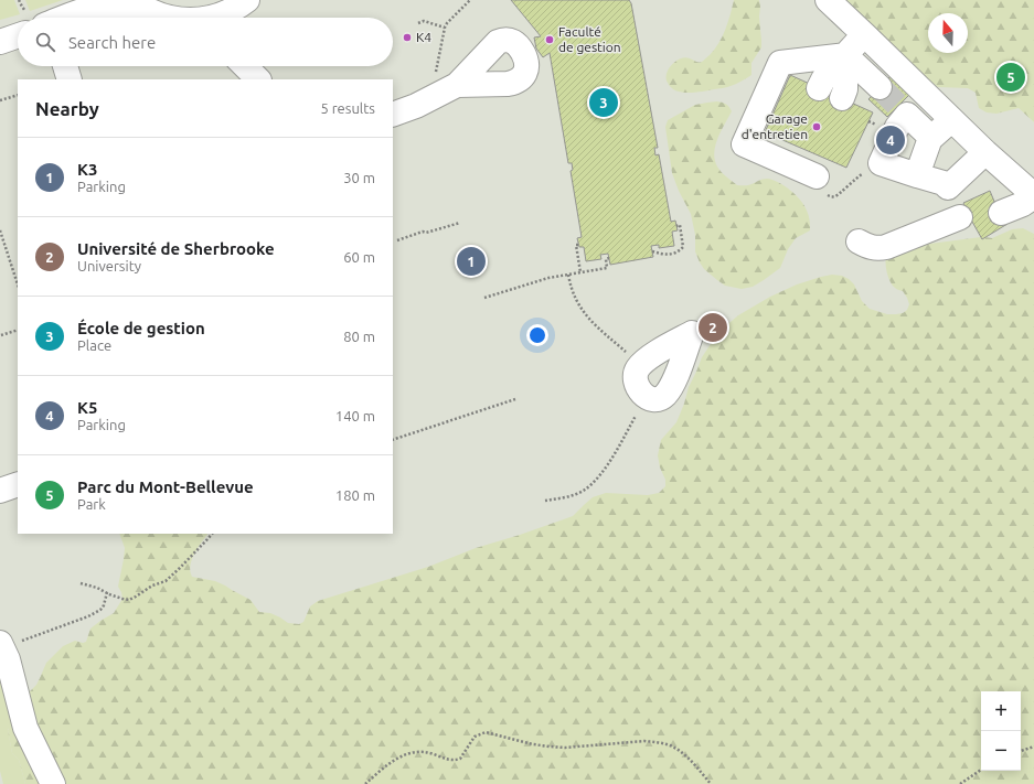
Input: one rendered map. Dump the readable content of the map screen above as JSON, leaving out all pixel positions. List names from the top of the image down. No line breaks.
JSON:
{"places":["K4","Faculté de gestion","Garage d'entretien"],"north":"top","page":{"search":"Search here","pins":["5","3","4","1","2"],"heading":["Nearby","5 results"],"list":[{"mark":"1","name":"K3","note":"Parking","value":"30 m"},{"mark":"2","name":"Université de Sherbrooke","note":"University","value":"60 m"},{"mark":"3","name":"École de gestion","note":"Place","value":"80 m"},{"mark":"4","name":"K5","note":"Parking","value":"140 m"},{"mark":"5","name":"Parc du Mont-Bellevue","note":"Park","value":"180 m"}],"map_buttons":["+","−"]}}
